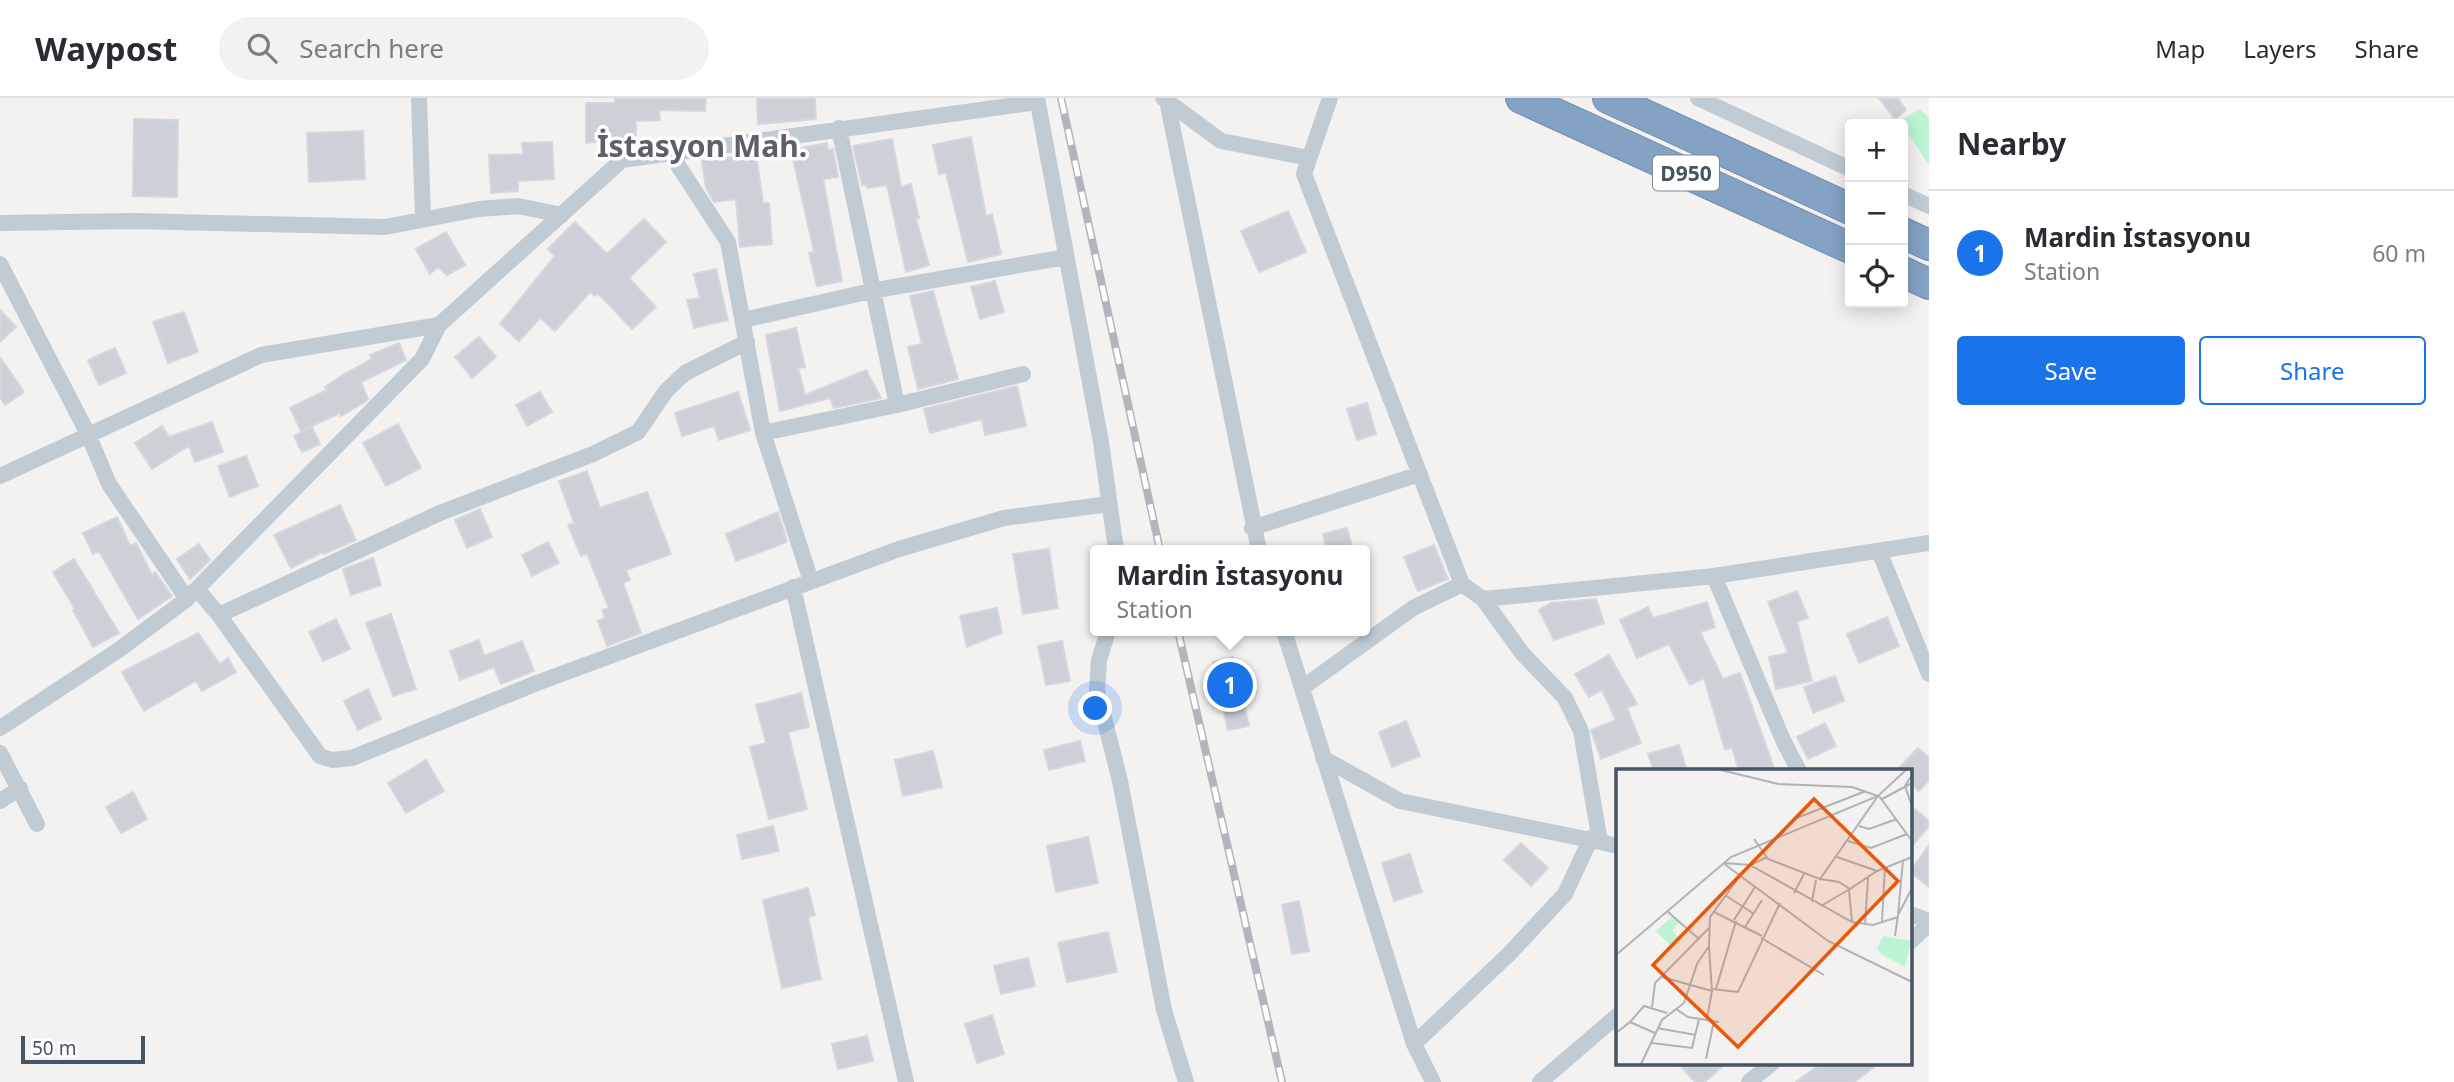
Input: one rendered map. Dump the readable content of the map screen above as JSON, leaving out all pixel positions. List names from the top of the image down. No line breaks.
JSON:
{"streets":{"highway":["D950"]},"districts":["İstasyon Mah."],"scale_bar":"50 m","page":{"header":"Waypost","search":"Search here","nav":["Map","Layers","Share"],"heading":"Nearby","map_buttons":["+","−"],"list":[{"mark":"1","name":"Mardin İstasyonu","note":"Station","value":"60 m"}],"buttons":["Save","Share"],"popup":["Mardin İstasyonu","Station"],"pins":"1","scale":"50 m"}}
